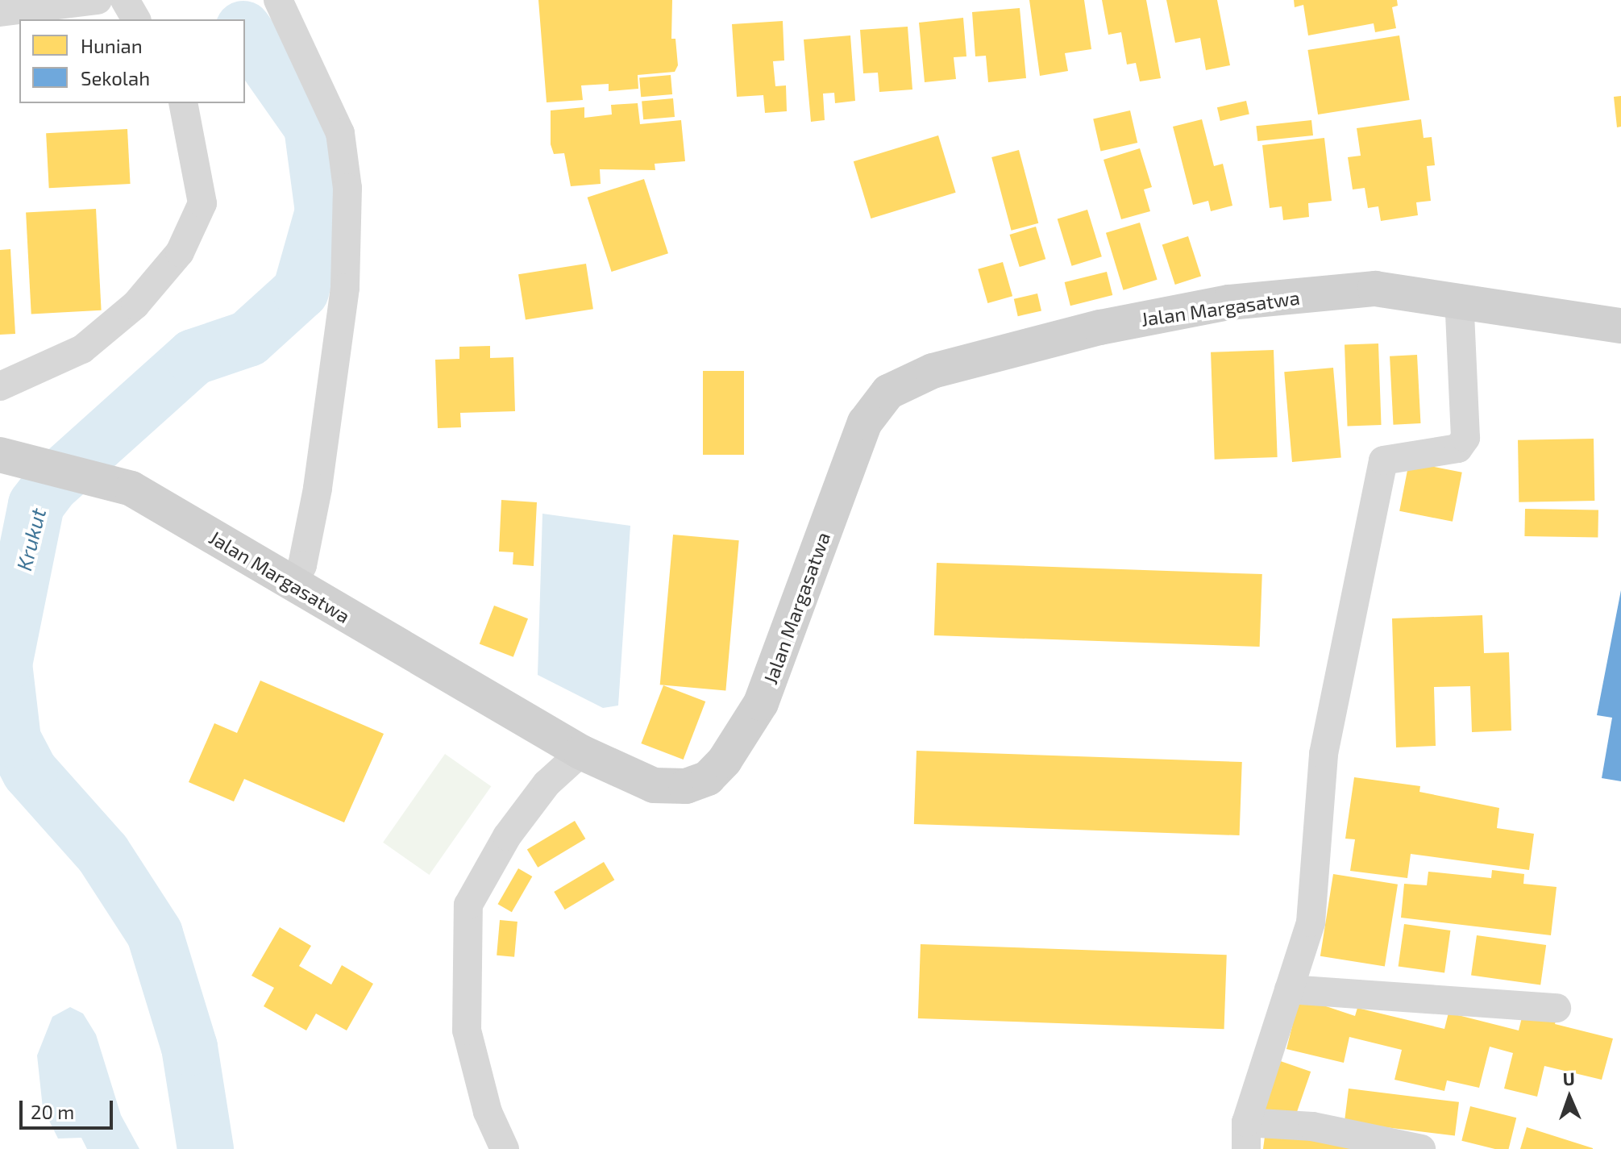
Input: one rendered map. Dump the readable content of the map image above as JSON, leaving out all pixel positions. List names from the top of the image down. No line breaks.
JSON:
{"streets":{"street":["Jalan Margasatwa"]},"water":["Krukut"],"legend":["Hunian","Sekolah"],"scale_bar":"20 m","north":"top"}
